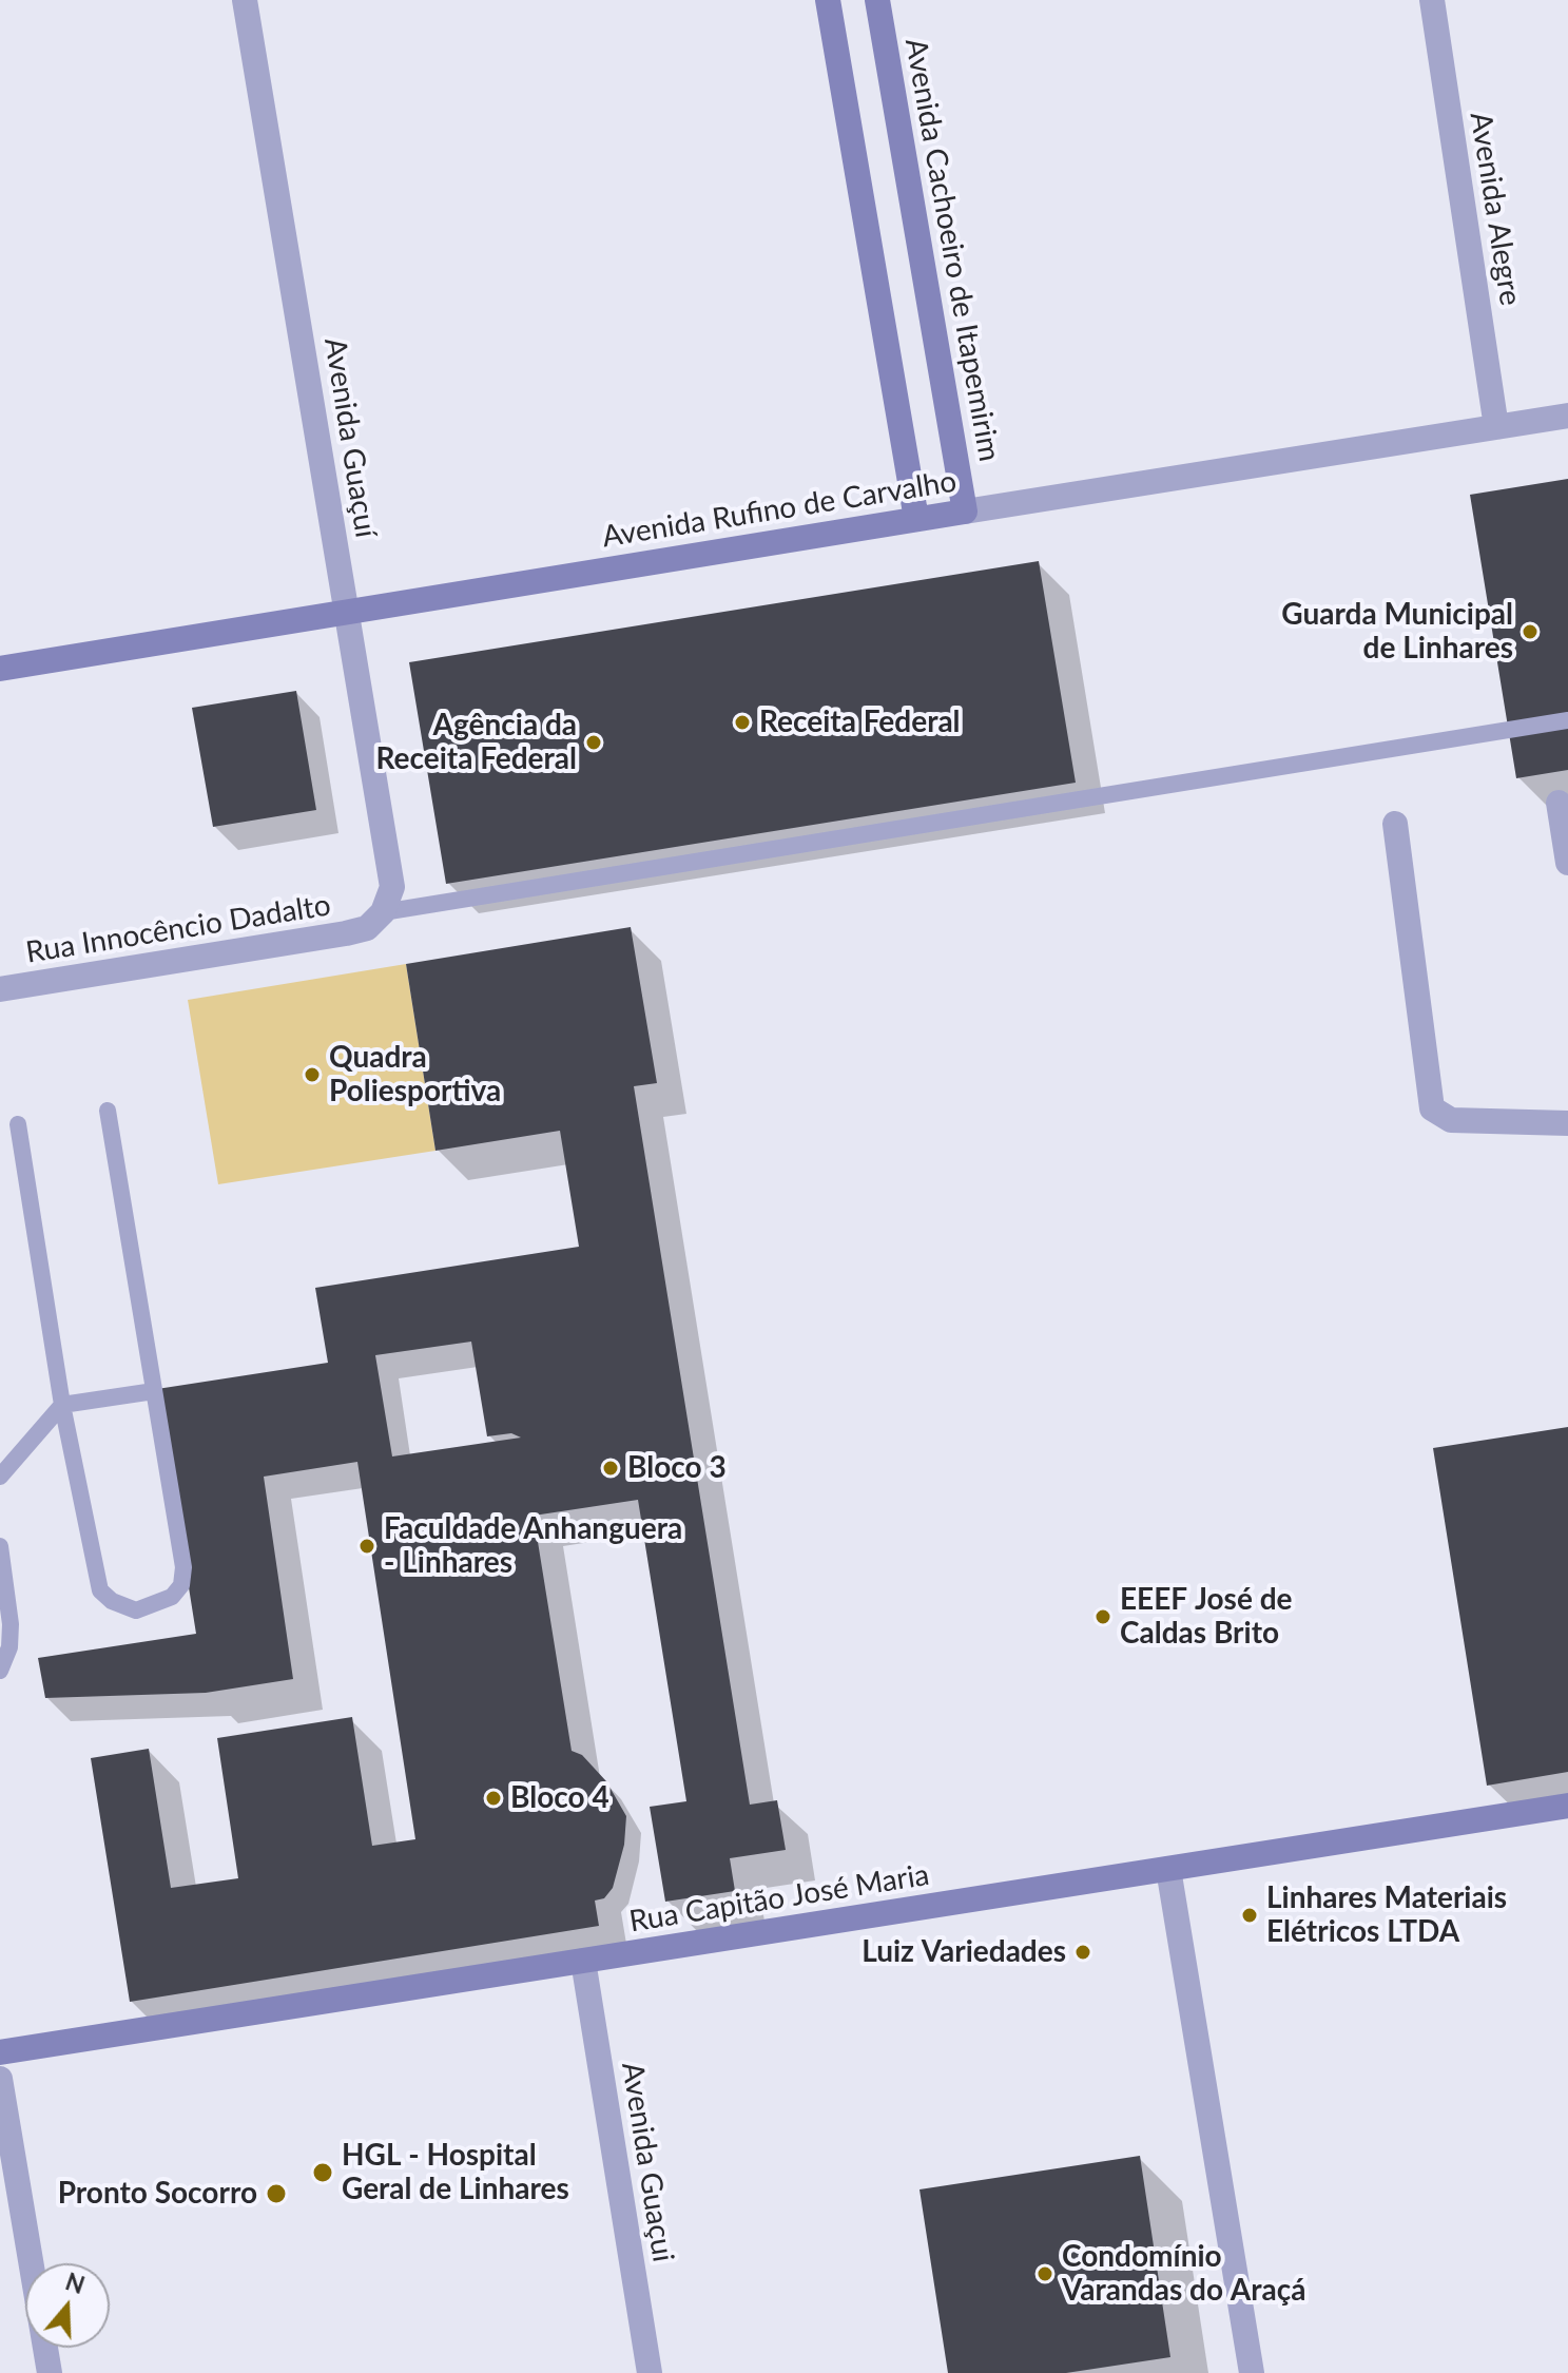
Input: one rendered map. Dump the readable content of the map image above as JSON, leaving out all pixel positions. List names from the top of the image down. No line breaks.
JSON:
{"streets":{"street":["Avenida Alegre","Avenida Cachoeiro de Itapemirim","Avenida Guaçuí","Avenida Rufino de Carvalho","Rua Innocêncio Dadalto","Rua Capitão José Maria","Avenida Guaçui"]},"crossings":[["Avenida Alegre","Avenida Rufino de Carvalho"],["Avenida Cachoeiro de Itapemirim","Avenida Rufino de Carvalho"],["Avenida Guaçuí","Avenida Rufino de Carvalho"],["Avenida Guaçuí","Rua Innocêncio Dadalto"],["Rua Capitão José Maria","Avenida Guaçui"]],"places":["Guarda Municipal de Linhares","Receita Federal","Agência da Receita Federal","Quadra Poliesportiva","Bloco 3","Faculdade Anhanguera - Linhares","EEEF José de Caldas Brito","Bloco 4","Linhares Materiais Elétricos LTDA","Luiz Variedades","HGL - Hospital Geral de Linhares","Pronto Socorro","Condomínio Varandas do Araçá"],"north":"top"}
